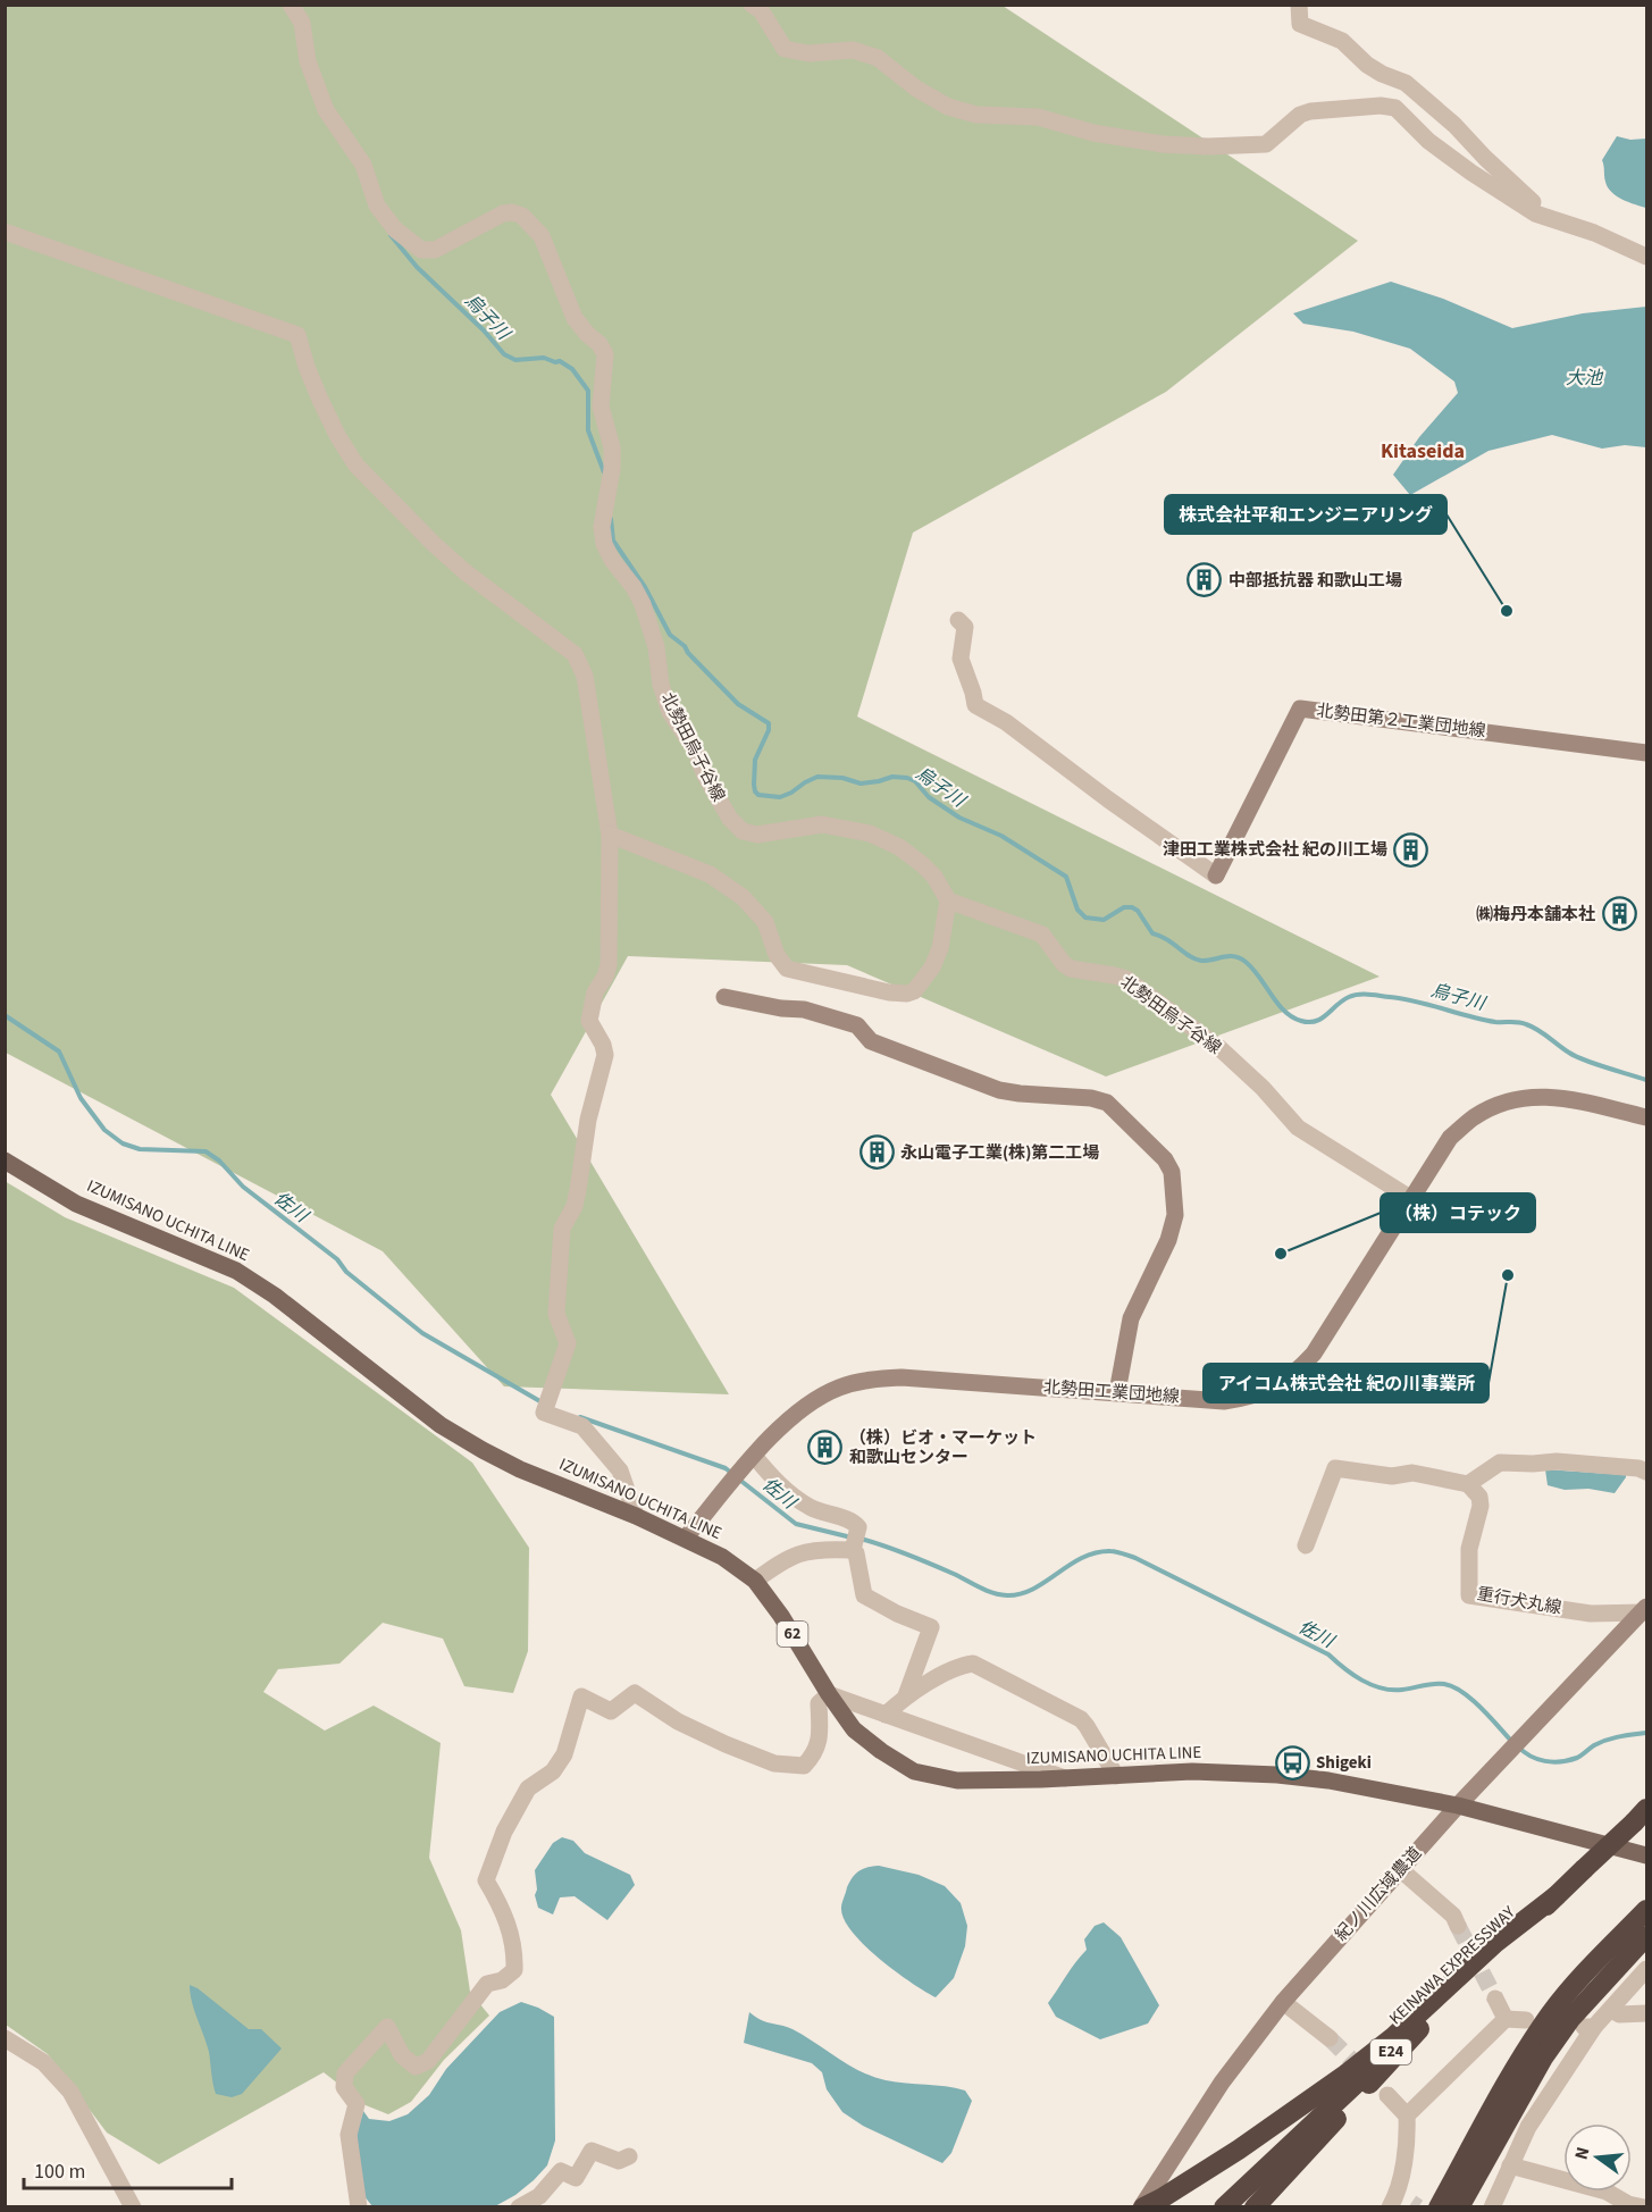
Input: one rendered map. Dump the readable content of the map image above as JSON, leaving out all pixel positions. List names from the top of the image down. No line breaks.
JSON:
{"streets":{"highway":["KEINAWA EXPRESSWAY","E24"],"main road":["IZUMISANO UCHITA LINE","62"],"street":["北勢田第２工業団地線","北勢田烏子谷線","北勢田工業団地線","重行犬丸線","紀ノ川広域農道"]},"crossings":[["北勢田烏子谷線","北勢田工業団地線"],["IZUMISANO UCHITA LINE","北勢田工業団地線"],["IZUMISANO UCHITA LINE","紀ノ川広域農道"],["重行犬丸線","紀ノ川広域農道"]],"districts":["Kitaseida"],"water":["烏子川","大池","佐川"],"places":{"building":["中部抵抗器 和歌山工場","津田工業株式会社 紀の川工場","㈱梅丹本舗本社","永山電子工業(株)第二工場","（株）ビオ・マーケット 和歌山センター"],"other":["株式会社平和エンジニアリング","（株）コテック","アイコム株式会社 紀の川事業所"],"bus stop":["Shigeki"]},"scale_bar":"100 m","north":"left"}
